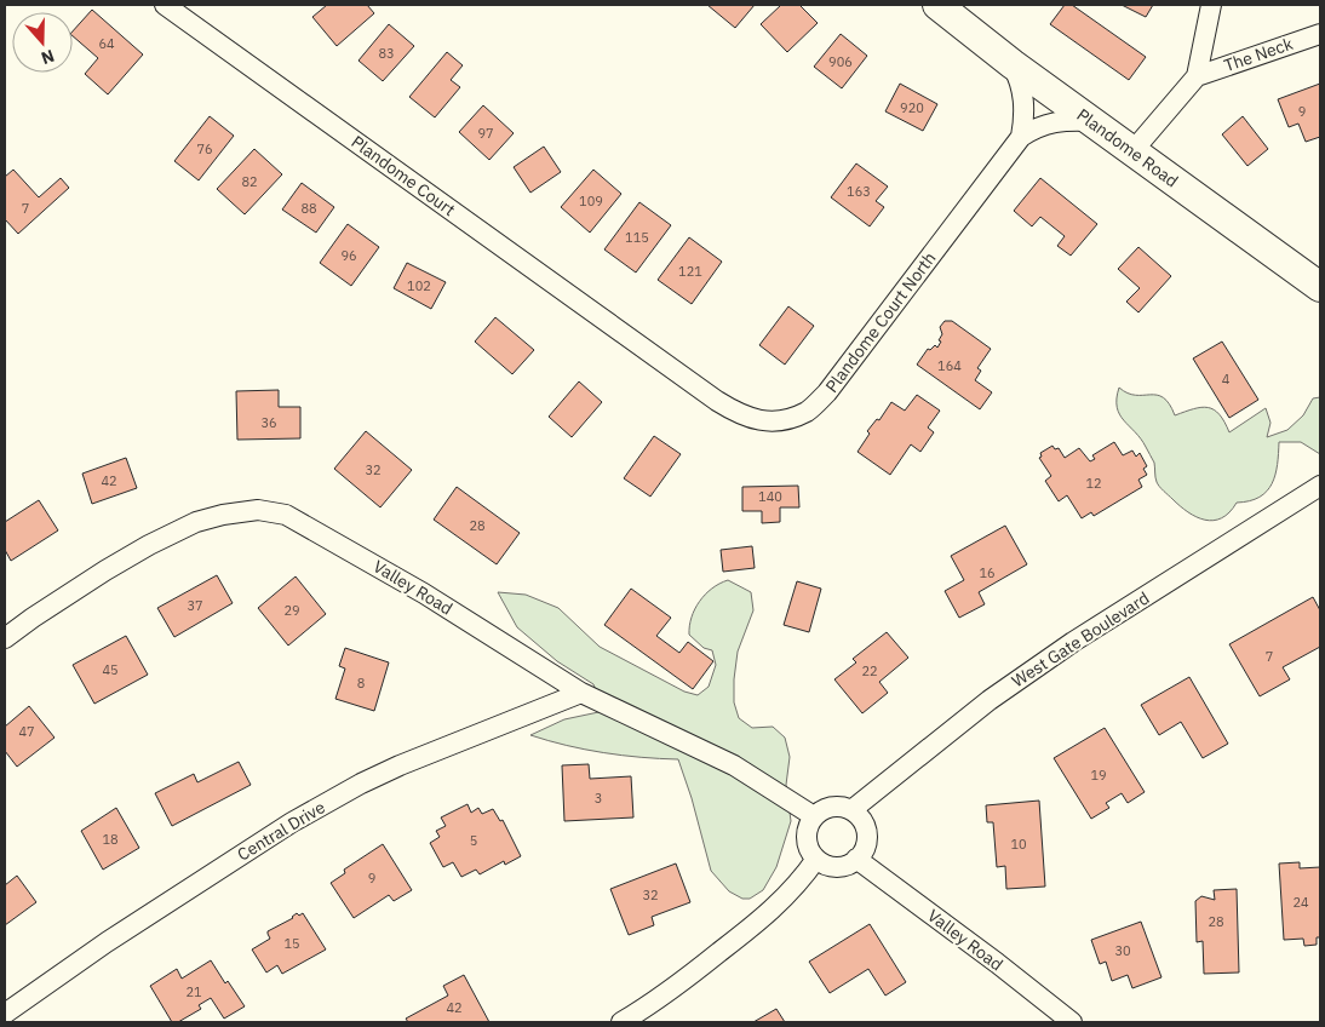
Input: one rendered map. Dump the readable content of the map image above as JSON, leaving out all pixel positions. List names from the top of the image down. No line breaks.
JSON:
{"streets":{"main road":["Plandome Road"],"street":["The Neck","Plandome Court","Plandome Court North","Valley Road","West Gate Boulevard","Central Drive"]},"crossings":[["Plandome Road","Plandome Court North"],["Plandome Court","Plandome Court North"],["Valley Road","West Gate Boulevard"],["Valley Road","Central Drive"]],"house_numbers":["64","83","906","920","9","97","76","82","163","109","7","88","115","96","121","102","164","4","36","32","42","12","140","28","16","37","29","7","45","22","8","47","19","3","18","5","10","9","32","24","28","15","30","21","42"],"north":"bottom"}
